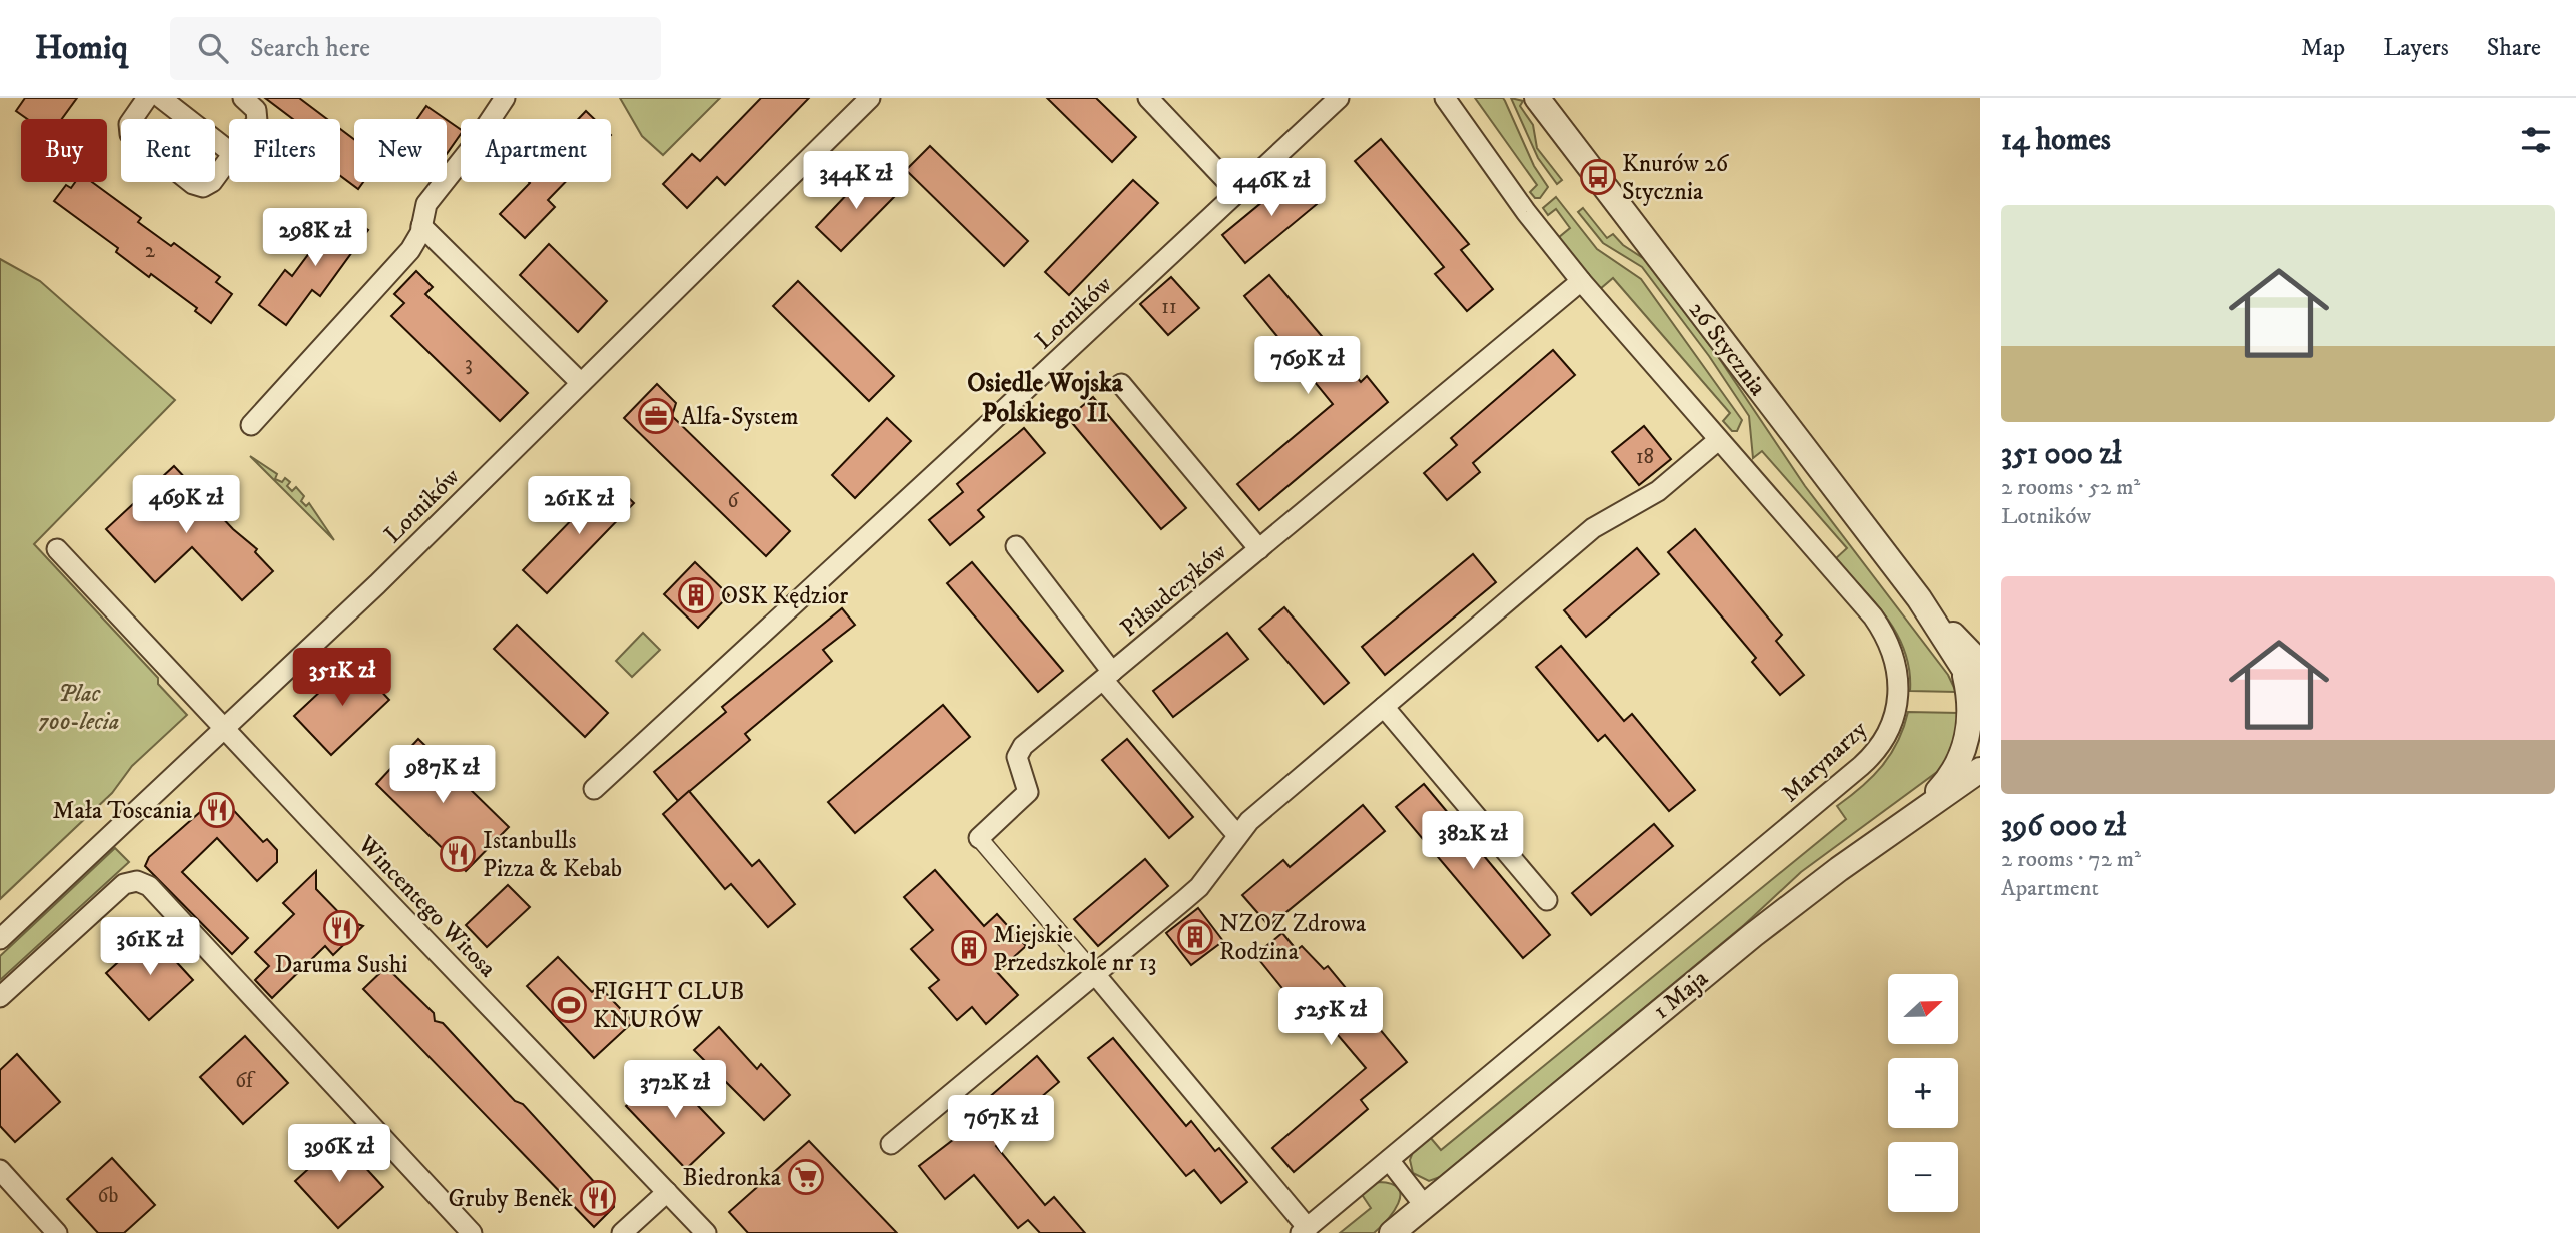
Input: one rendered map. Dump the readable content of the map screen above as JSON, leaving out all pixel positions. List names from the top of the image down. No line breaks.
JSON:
{"streets":{"street":["Lotników","26 Stycznia","Piłsudczyków","Marynarzy","Wincentego Witosa","1 Maja"]},"crossings":[["Lotników","Wincentego Witosa"],["Piłsudczyków","Marynarzy"]],"districts":["Osiedle Wojska Polskiego II"],"parks":["Plac 700-lecia"],"places":{"bus stop":["Knurów 26 Stycznia"],"office":["Alfa-System"],"building":["OSK Kędzior","NZOZ Zdrowa Rodzina","Miejskie Przedszkole nr 13"],"restaurant":["Mała Toscania","Istanbulls Pizza & Kebab","Daruma Sushi","Gruby Benek"],"sports":["FIGHT CLUB KNURÓW"],"supermarket":["Biedronka"]},"house_numbers":["2","11","3","18","6","6f","6b"],"north":"right","page":{"header":"Homiq","search":"Search here","nav":["Map","Layers","Share"],"heading":"14 homes","chip":["Buy","Rent","Filters","New","Apartment"],"price":["344K zł","446K zł","298K zł","769K zł","469K zł","261K zł","351K zł","987K zł","382K zł","361K zł","525K zł","372K zł","767K zł","396K zł"],"list":[{"name":"351 000 zł","note":"2 rooms · 52 m² · Lotników"},{"name":"396 000 zł","note":"2 rooms · 72 m² · Apartment"}],"map_buttons":["+","−"]}}
